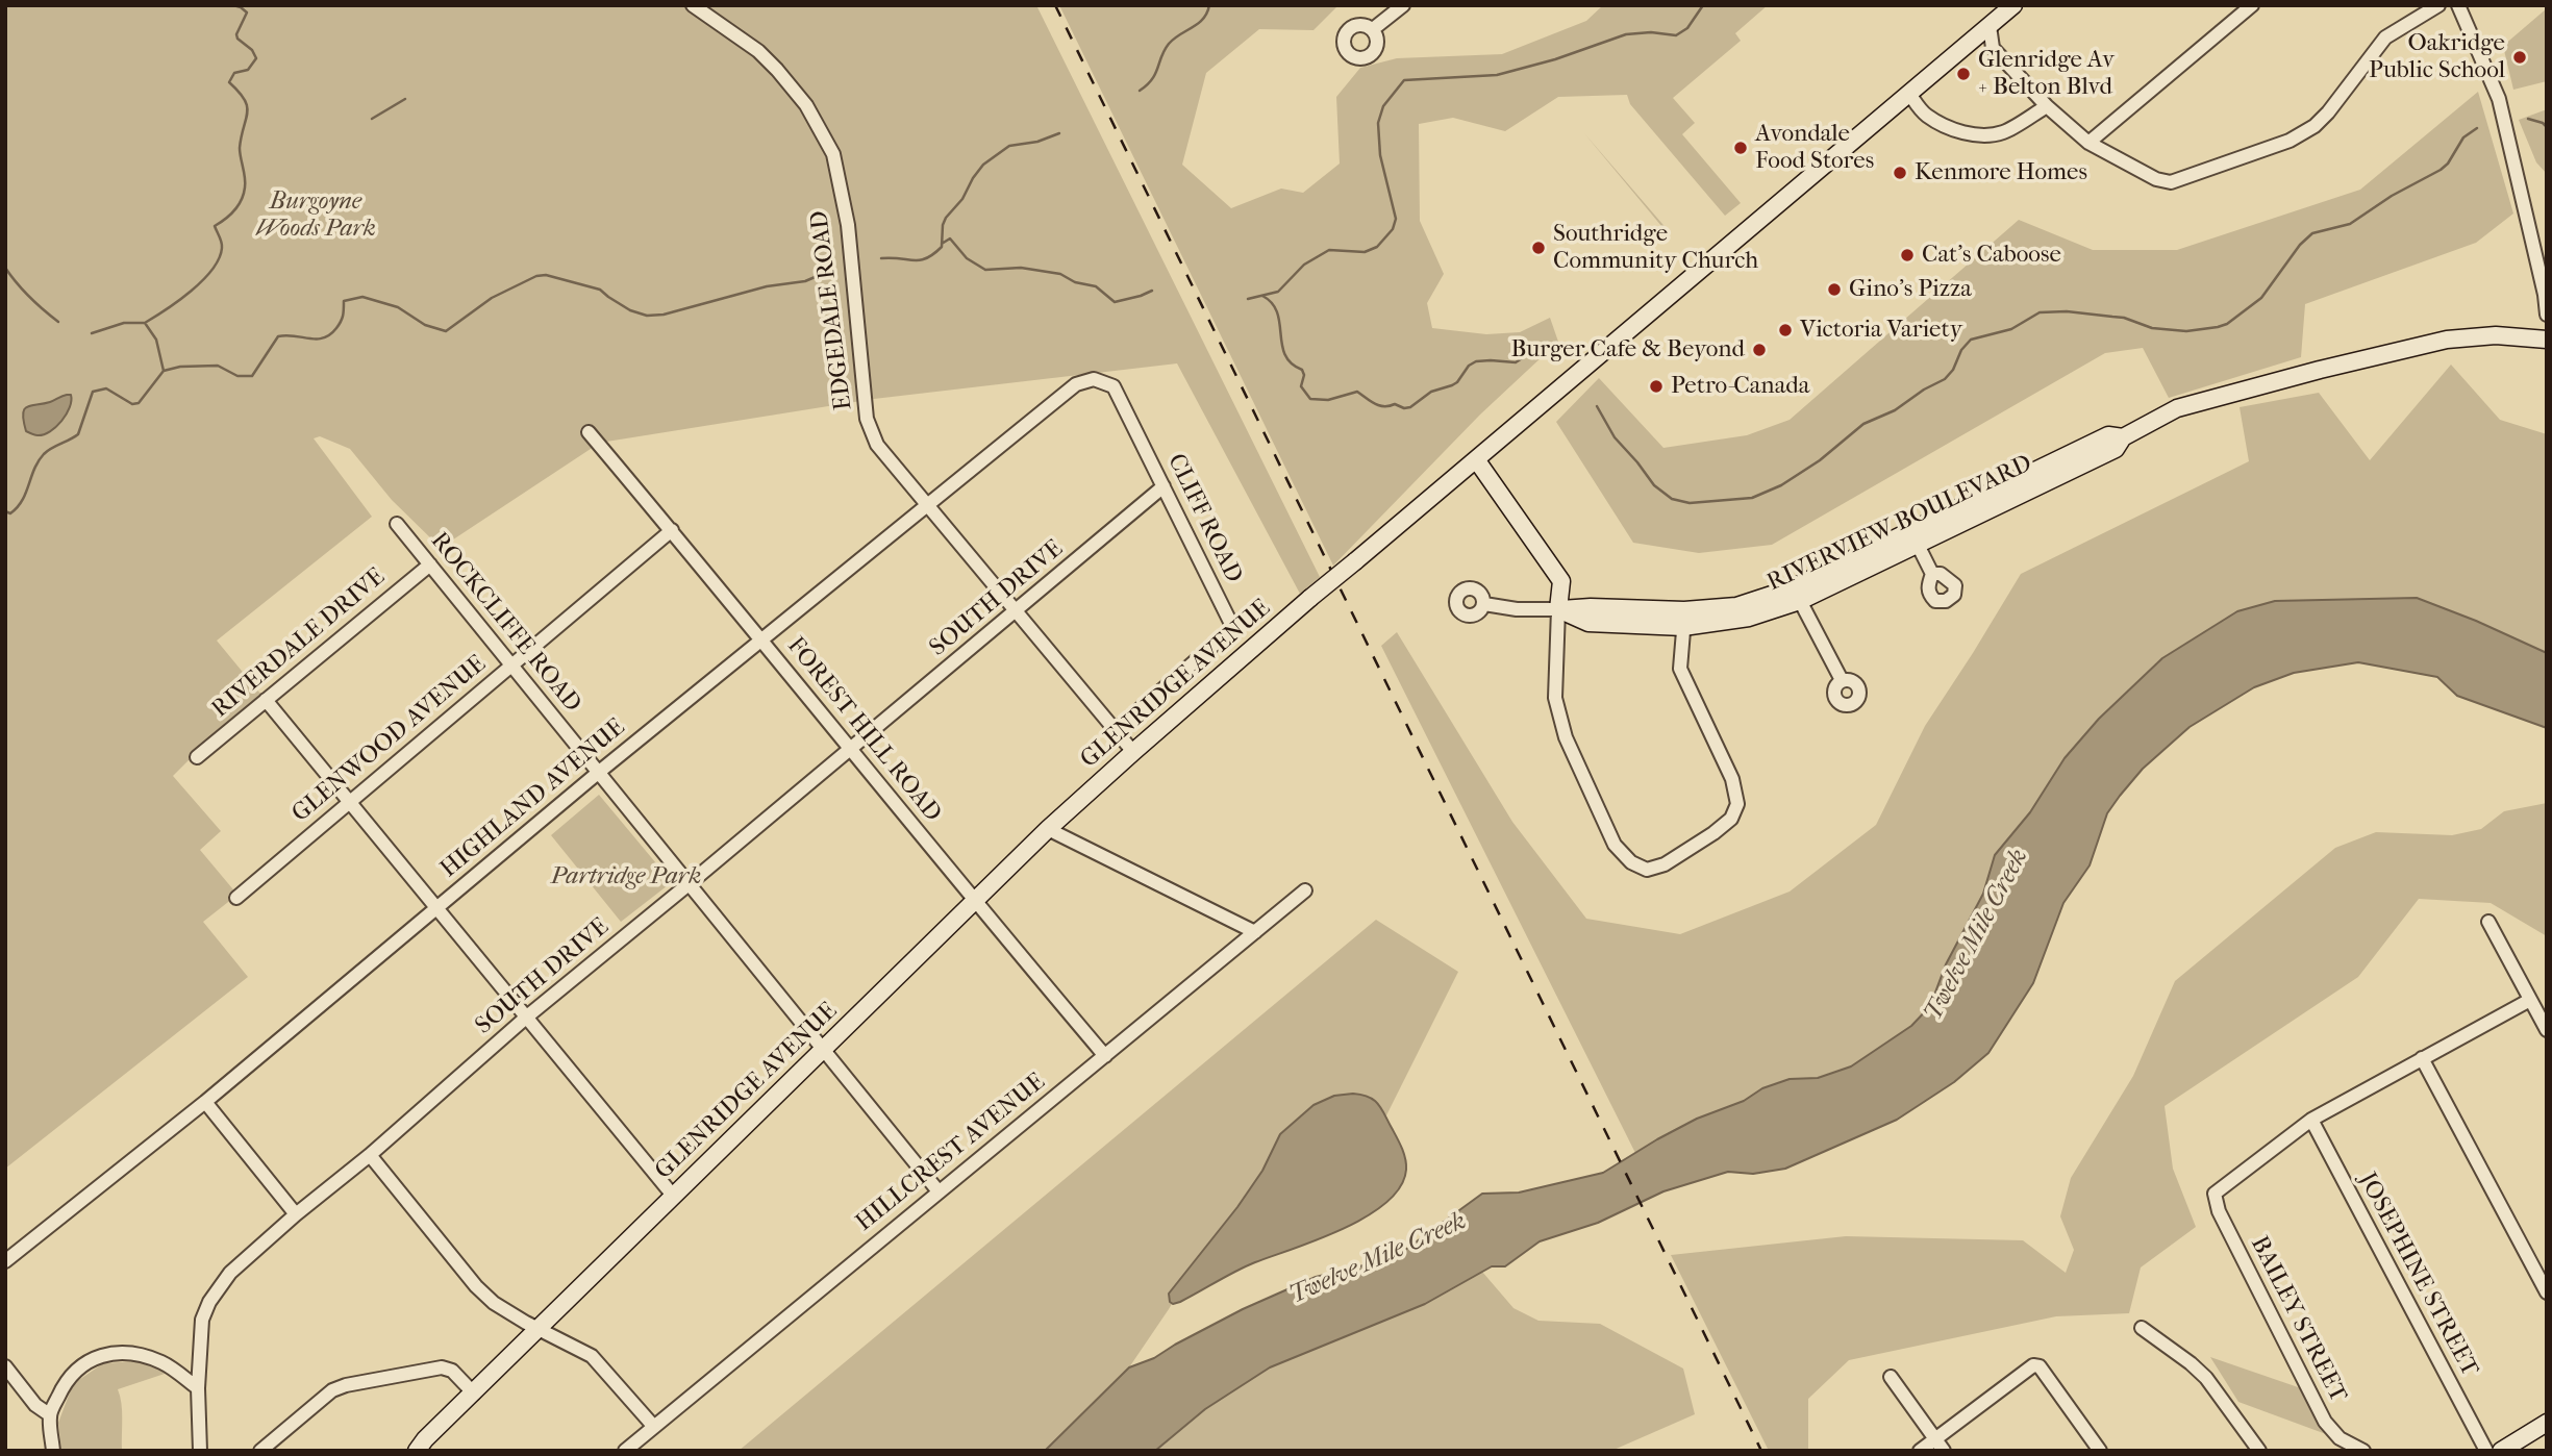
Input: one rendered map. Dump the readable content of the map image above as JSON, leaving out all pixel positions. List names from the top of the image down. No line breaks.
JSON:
{"streets":{"main road":["RIVERVIEW BOULEVARD","GLENRIDGE AVENUE"],"street":["EDGEDALE ROAD","CLIFF ROAD","SOUTH DRIVE","ROCKCLIFFE ROAD","RIVERDALE DRIVE","FOREST HILL ROAD","GLENWOOD AVENUE","HIGHLAND AVENUE","HILLCREST AVENUE","JOSEPHINE STREET","BAILEY STREET"]},"crossings":[["EDGEDALE ROAD","CLIFF ROAD"],["EDGEDALE ROAD","SOUTH DRIVE"],["EDGEDALE ROAD","GLENRIDGE AVENUE"],["EDGEDALE ROAD","HIGHLAND AVENUE"],["CLIFF ROAD","SOUTH DRIVE"],["CLIFF ROAD","HIGHLAND AVENUE"],["SOUTH DRIVE","ROCKCLIFFE ROAD"],["SOUTH DRIVE","FOREST HILL ROAD"],["ROCKCLIFFE ROAD","RIVERDALE DRIVE"],["ROCKCLIFFE ROAD","GLENRIDGE AVENUE"],["ROCKCLIFFE ROAD","GLENWOOD AVENUE"],["ROCKCLIFFE ROAD","HIGHLAND AVENUE"],["ROCKCLIFFE ROAD","HILLCREST AVENUE"],["GLENRIDGE AVENUE","FOREST HILL ROAD"],["FOREST HILL ROAD","GLENWOOD AVENUE"],["FOREST HILL ROAD","HIGHLAND AVENUE"],["FOREST HILL ROAD","HILLCREST AVENUE"],["JOSEPHINE STREET","BAILEY STREET"]],"water":["Twelve Mile Creek"],"parks":["Burgoyne Woods Park","Partridge Park"],"places":["Oakridge Public School","Glenridge Av + Belton Blvd","Avondale Food Stores","Kenmore Homes","Southridge Community Church","Cat's Caboose","Gino's Pizza","Victoria Variety","Burger Cafe & Beyond","Petro-Canada"]}
